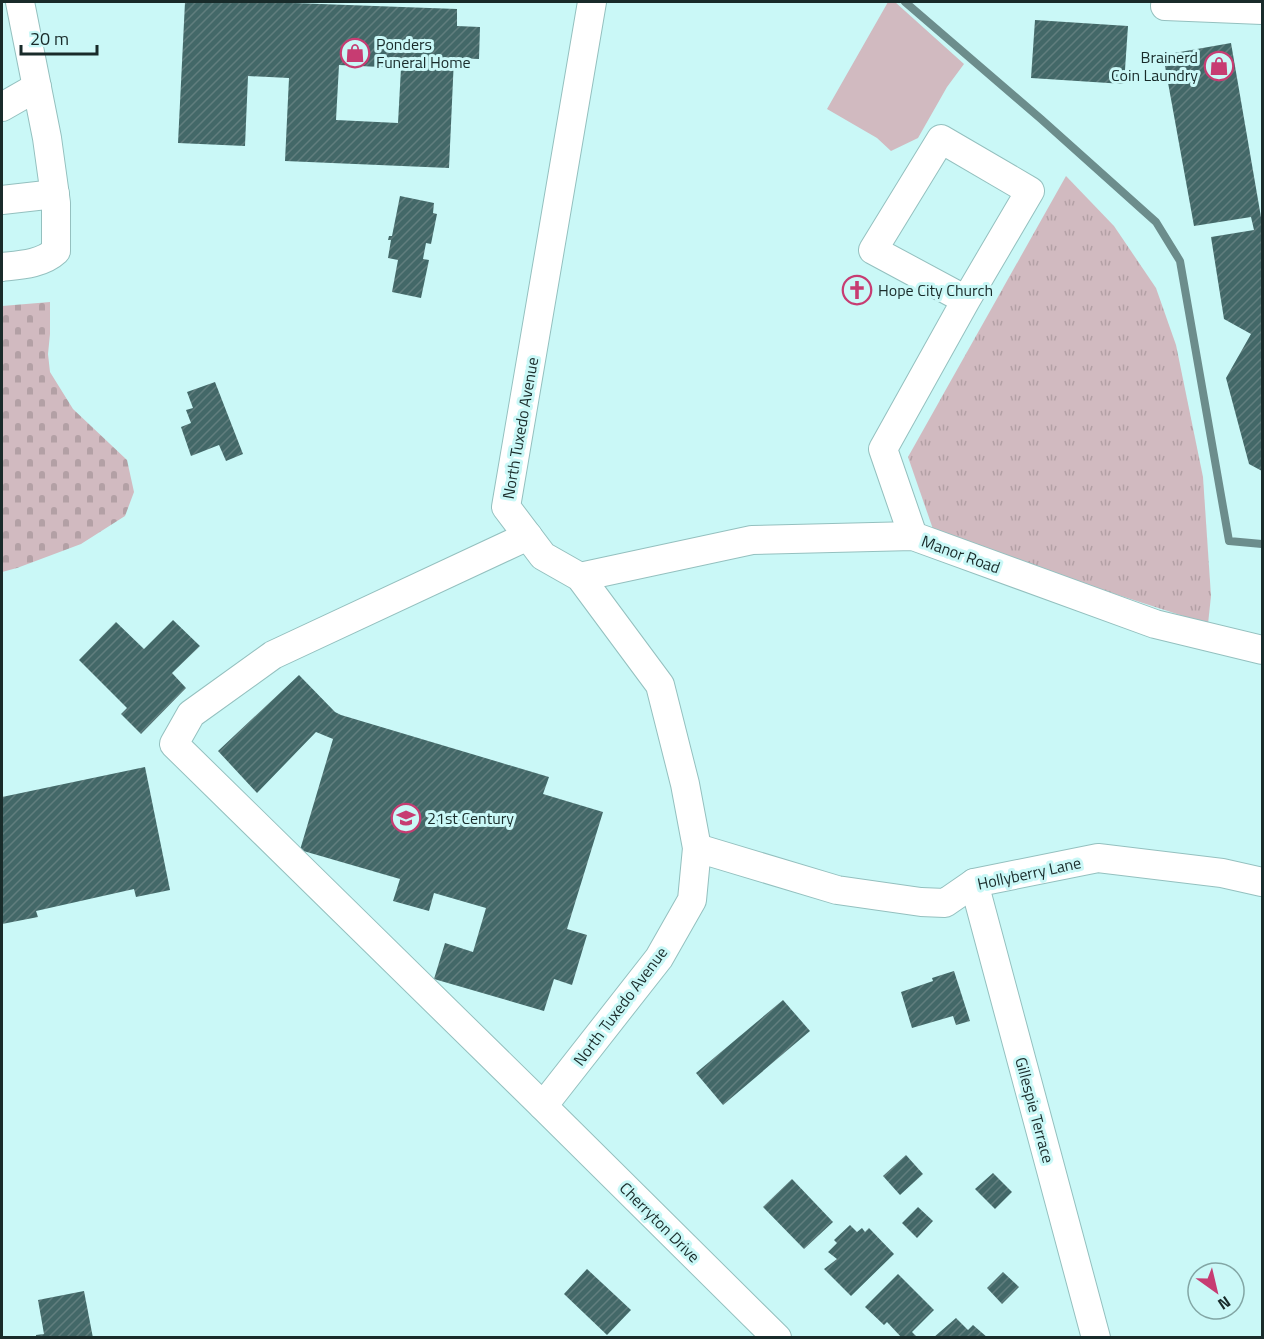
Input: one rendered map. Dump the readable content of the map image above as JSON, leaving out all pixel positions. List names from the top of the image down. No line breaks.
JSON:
{"streets":{"street":["North Tuxedo Avenue","Manor Road","Hollyberry Lane","Gillespie Terrace","Cherryton Drive"]},"crossings":[["North Tuxedo Avenue","Manor Road"],["North Tuxedo Avenue","Hollyberry Lane"],["North Tuxedo Avenue","Cherryton Drive"],["Hollyberry Lane","Gillespie Terrace"]],"places":{"shop":["Ponders Funeral Home","Brainerd Coin Laundry"],"church":["Hope City Church"],"school or university":["21st Century"]},"scale_bar":"20 m","north":"bottom right"}
